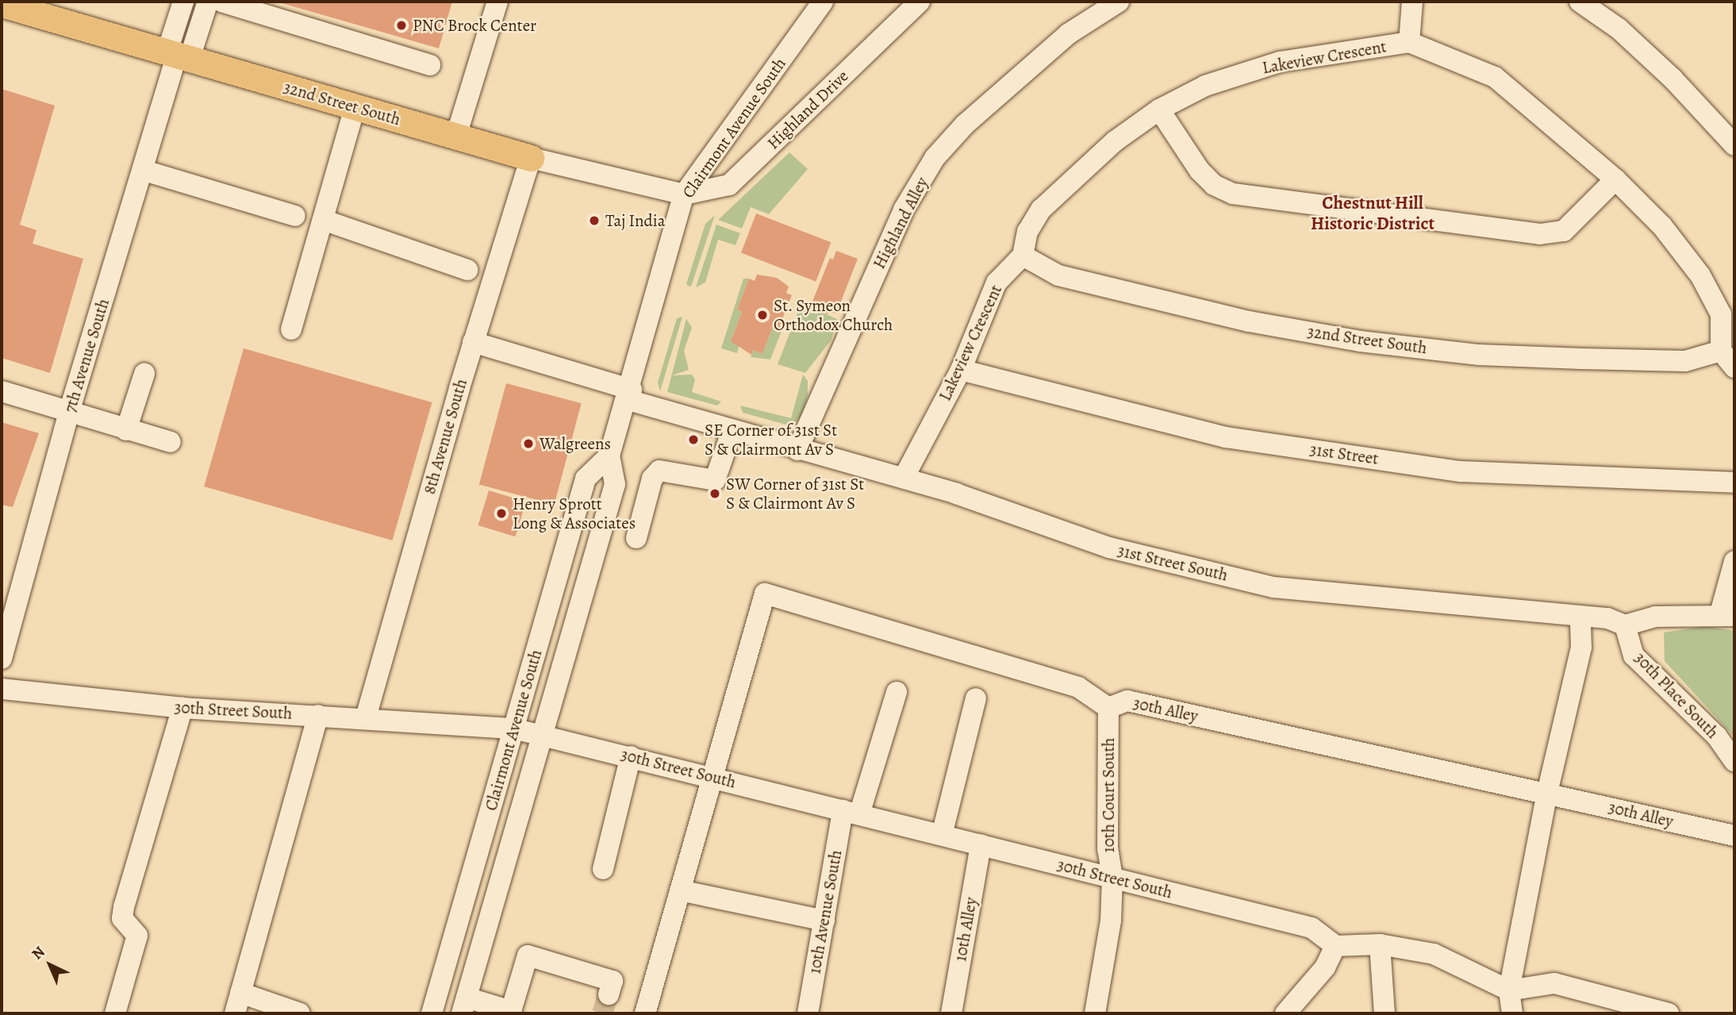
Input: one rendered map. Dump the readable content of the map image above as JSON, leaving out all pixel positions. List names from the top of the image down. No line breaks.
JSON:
{"streets":{"main road":["32nd Street South"],"street":["Lakeview Crescent","Highland Drive","Clairmont Avenue South","Highland Alley","7th Avenue South","8th Avenue South","31st Street","31st Street South","30th Place South","30th Alley","30th Street South","10th Court South","10th Avenue South","10th Alley"]},"crossings":[["Lakeview Crescent","32nd Street South"],["Lakeview Crescent","31st Street"],["Lakeview Crescent","31st Street South"],["32nd Street South","Highland Drive"],["32nd Street South","Clairmont Avenue South"],["32nd Street South","7th Avenue South"],["32nd Street South","8th Avenue South"],["Highland Drive","Clairmont Avenue South"],["Clairmont Avenue South","31st Street South"],["Clairmont Avenue South","30th Street South"],["Highland Alley","31st Street South"],["8th Avenue South","31st Street South"],["8th Avenue South","30th Street South"],["31st Street South","30th Place South"],["30th Alley","30th Street South"],["30th Alley","10th Court South"],["30th Street South","10th Court South"],["30th Street South","10th Avenue South"],["30th Street South","10th Alley"]],"districts":["Chestnut Hill Historic District"],"places":["PNC Brock Center","Taj India","St. Symeon Orthodox Church","SE Corner of 31st St S & Clairmont Av S","Walgreens","SW Corner of 31st St S & Clairmont Av S","Henry Sprott Long & Associates"],"north":"top left"}
